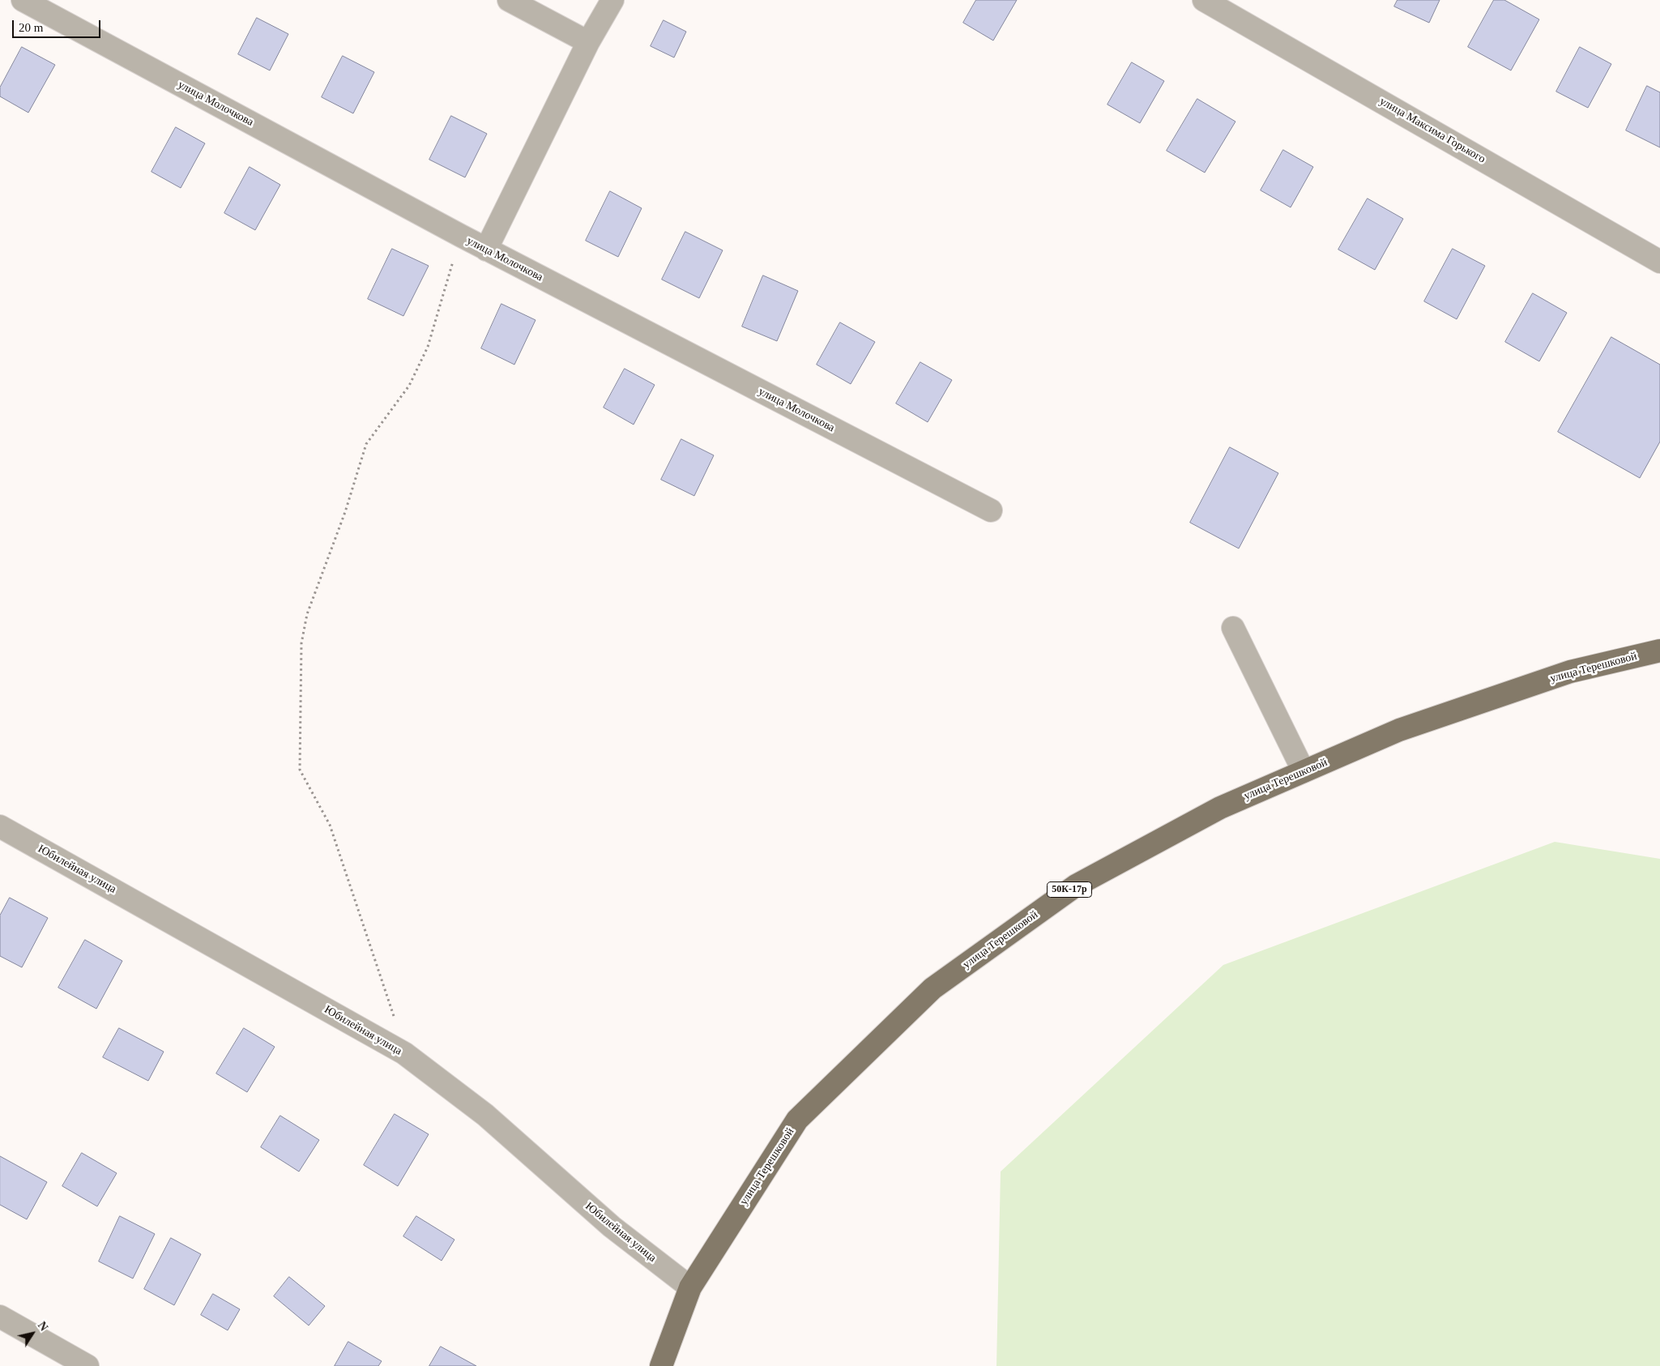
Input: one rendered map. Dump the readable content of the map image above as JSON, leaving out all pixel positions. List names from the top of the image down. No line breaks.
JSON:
{"streets":{"main road":["улица Терешковой","50К-17р"],"street":["улица Молочкова","улица Максима Горького","Юбилейная улица"]},"crossings":[["улица Терешковой","Юбилейная улица"]],"scale_bar":"20 m","north":"top right"}
